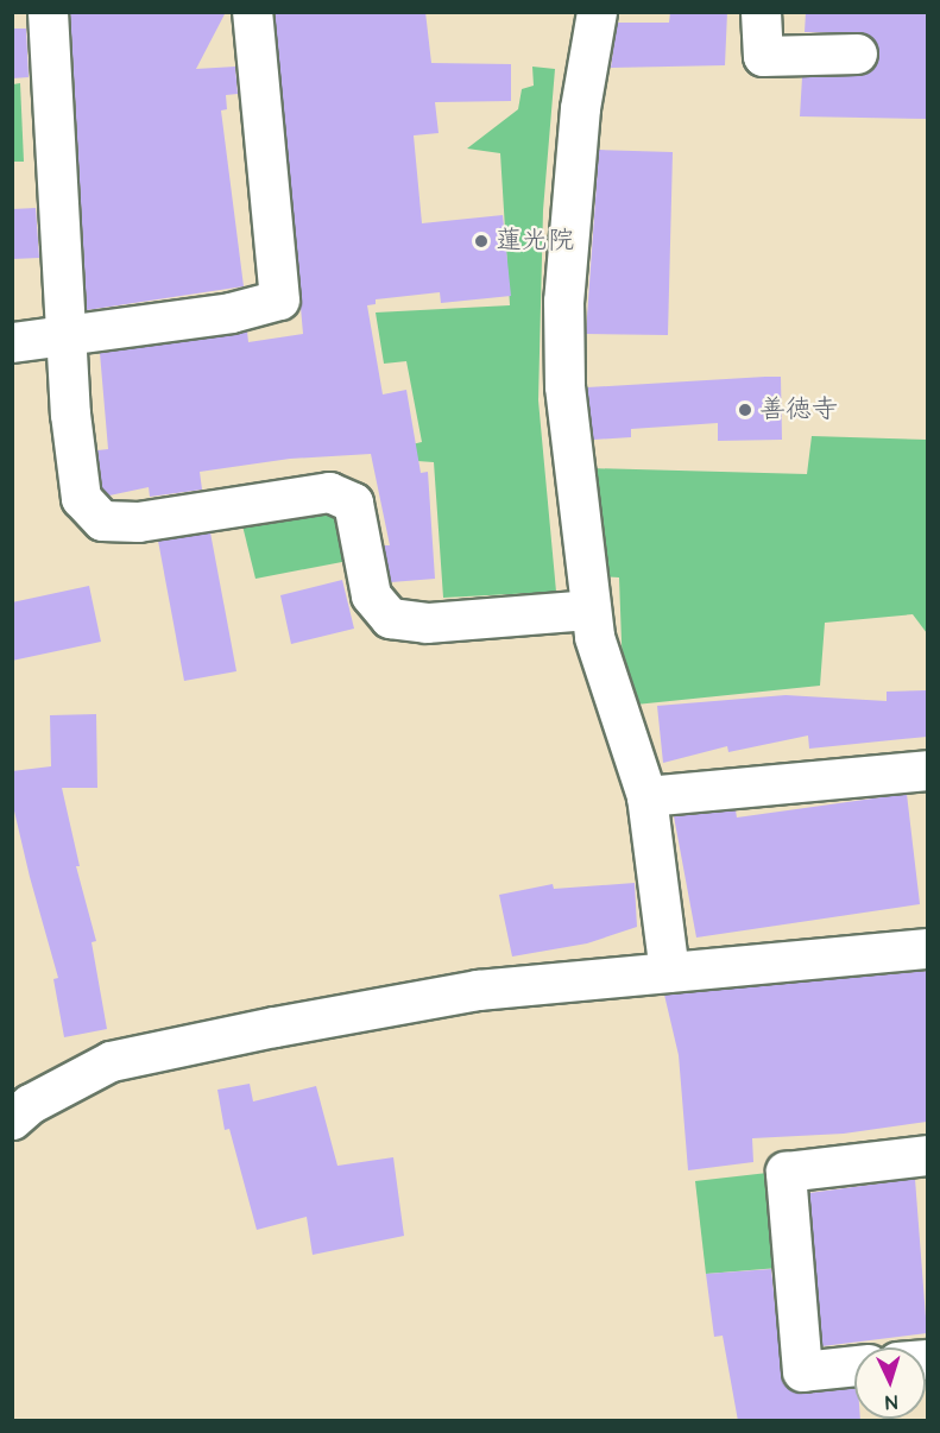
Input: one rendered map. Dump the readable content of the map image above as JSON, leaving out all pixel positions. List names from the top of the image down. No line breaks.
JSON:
{"places":["蓮光院","善徳寺"],"north":"bottom"}
